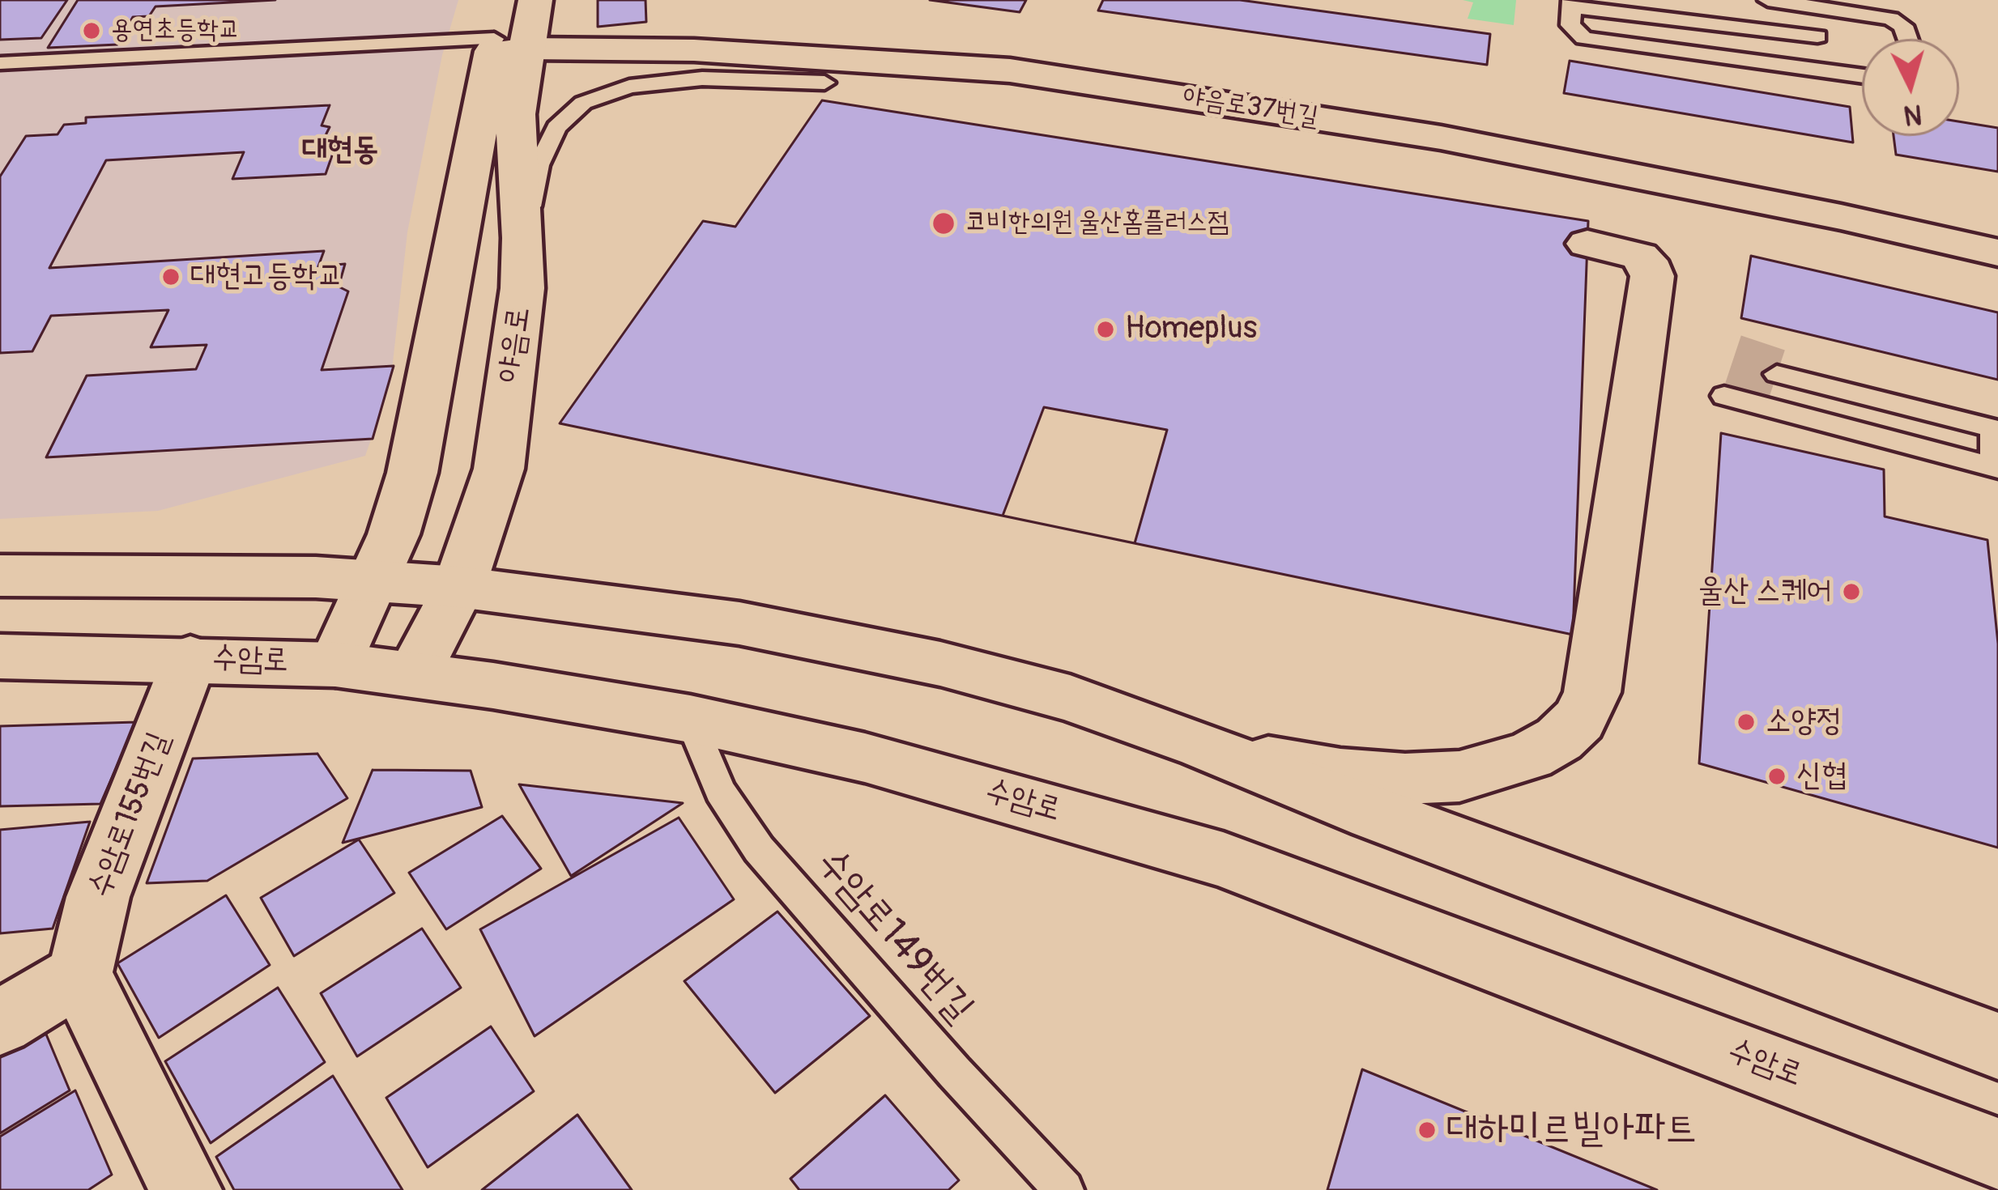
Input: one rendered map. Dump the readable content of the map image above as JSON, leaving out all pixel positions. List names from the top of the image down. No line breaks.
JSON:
{"streets":{"street":["야음로37번길","야음로","수암로","수암로155번길"],"lane":["수암로149번길"]},"crossings":[["야음로37번길","야음로"],["야음로","수암로"],["수암로","수암로155번길"],["수암로","수암로149번길"]],"districts":["대현동"],"places":["용연초등학교","코비한의원 울산홈플러스점","대현고등학교","Homeplus","울산 스퀘어","소양정","신협","대하미르빌아파트"],"north":"bottom"}
